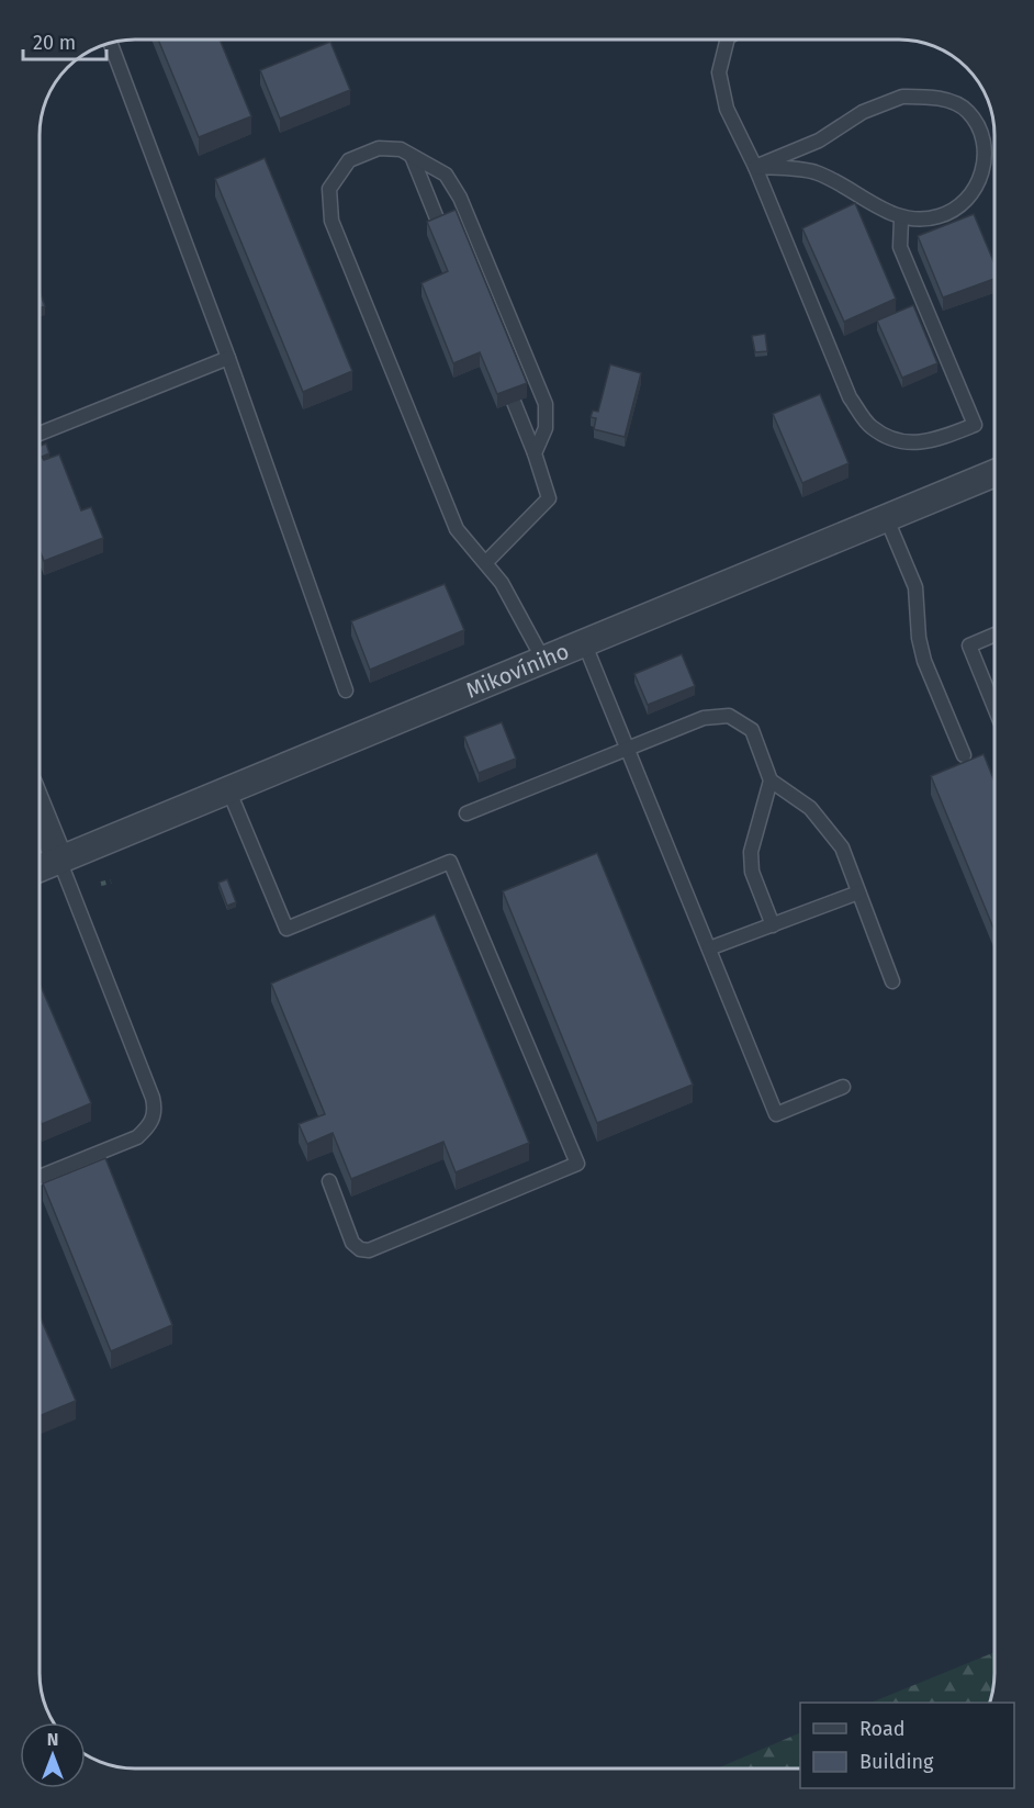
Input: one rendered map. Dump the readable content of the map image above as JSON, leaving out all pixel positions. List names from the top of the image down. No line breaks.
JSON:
{"streets":{"street":["Mikovíniho"]},"legend":["Road","Building"],"scale_bar":"20 m","north":"top"}
